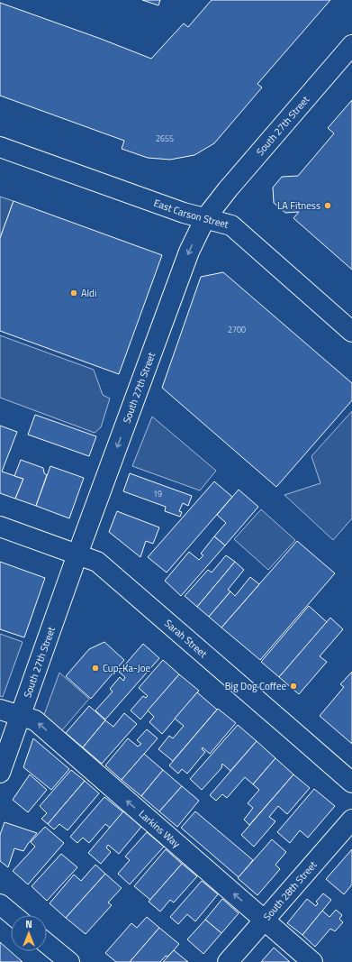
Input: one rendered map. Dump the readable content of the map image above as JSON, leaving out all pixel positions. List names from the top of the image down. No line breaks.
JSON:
{"streets":{"street":["South 27th Street","East Carson Street","Sarah Street","Larkins Way","South 28th Street"]},"crossings":[["South 27th Street","East Carson Street"],["South 27th Street","Sarah Street"],["South 27th Street","Larkins Way"],["Larkins Way","South 28th Street"]],"one_way":["South 27th Street","Larkins Way"],"places":["LA Fitness","Aldi","Cup-Ka-Joe","Big Dog Coffee"],"house_numbers":["2655","2700","19"],"north":"top"}
